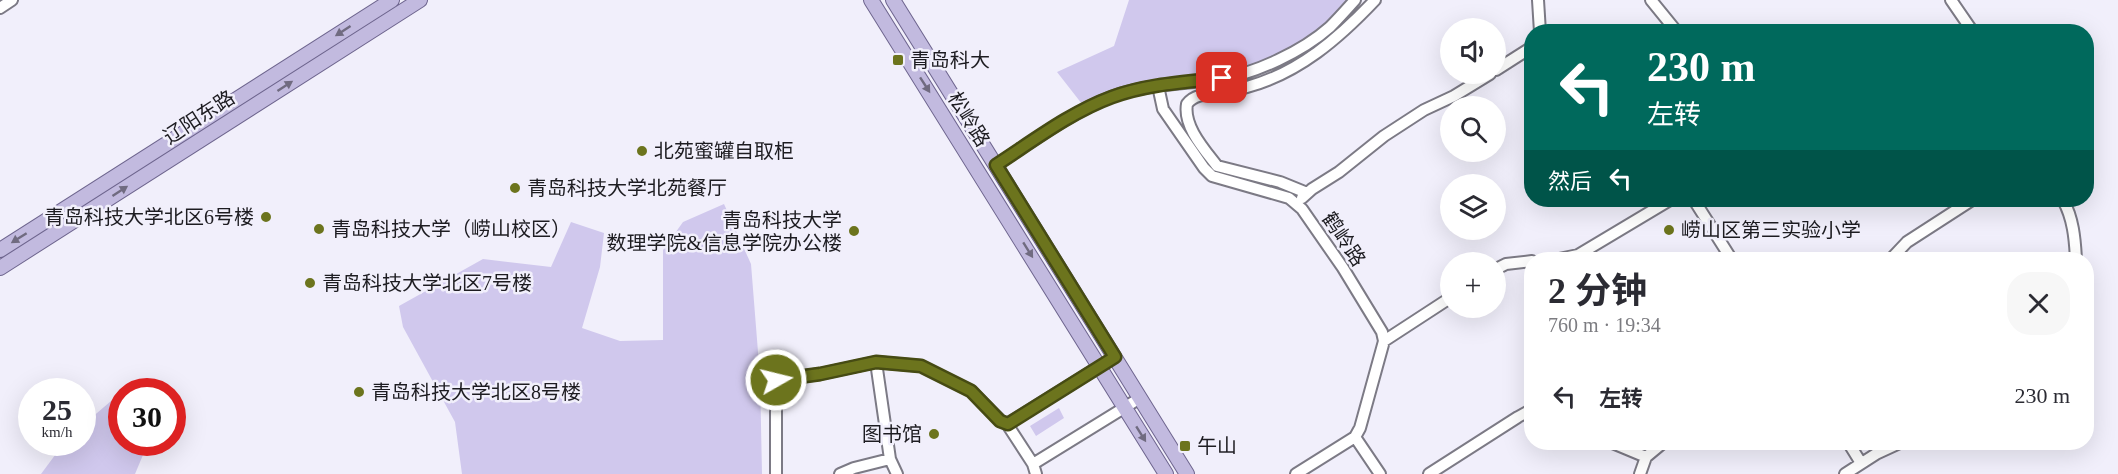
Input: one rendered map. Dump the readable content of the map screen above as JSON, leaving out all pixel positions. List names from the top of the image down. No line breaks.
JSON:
{"streets":{"main road":["辽阳东路","松岭路"],"street":["鹤岭路"]},"places":{"transit":["青岛科大","午山"],"other":["北苑蜜罐自取柜","青岛科技大学北苑餐厅","青岛科技大学北区6号楼","青岛科技大学（崂山校区）","崂山区第三实验小学","青岛科技大学 数理学院&信息学院办公楼","青岛科技大学北区7号楼","青岛科技大学北区8号楼","图书馆"]},"page":{"map_buttons":"+","turn":["230 m","左转"],"then":"然后","heading":["2 分钟","760 m · 19:34"],"list":[{"name":"左转","value":"230 m"}],"speed":"25 km/h","limit":"30"}}
